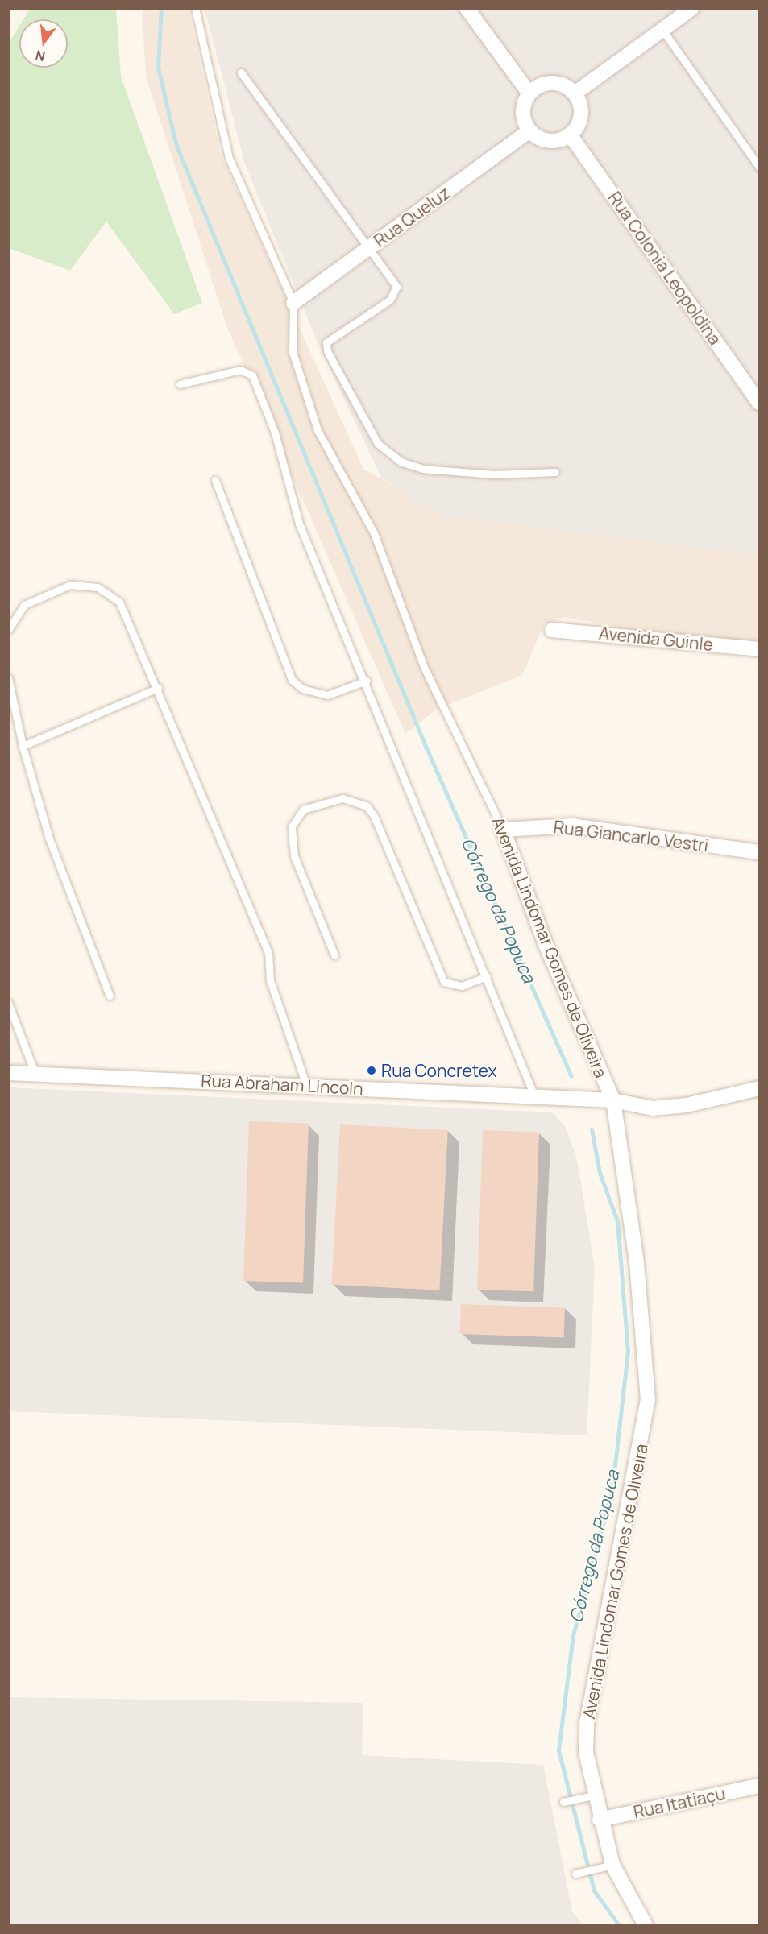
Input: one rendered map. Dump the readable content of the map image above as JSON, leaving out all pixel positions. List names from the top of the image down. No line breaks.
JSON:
{"streets":{"street":["Rua Queluz","Rua Colonia Leopoldina","Avenida Guinle","Rua Giancarlo Vestri","Avenida Lindomar Gomes de Oliveira","Rua Abraham Lincoln","Rua Itatiaçu"]},"crossings":[["Rua Queluz","Rua Colonia Leopoldina"],["Rua Queluz","Avenida Lindomar Gomes de Oliveira"],["Rua Giancarlo Vestri","Avenida Lindomar Gomes de Oliveira"],["Avenida Lindomar Gomes de Oliveira","Rua Abraham Lincoln"],["Avenida Lindomar Gomes de Oliveira","Rua Itatiaçu"]],"water":["Córrego da Popuca"],"places":["Rua Concretex"],"north":"bottom"}
